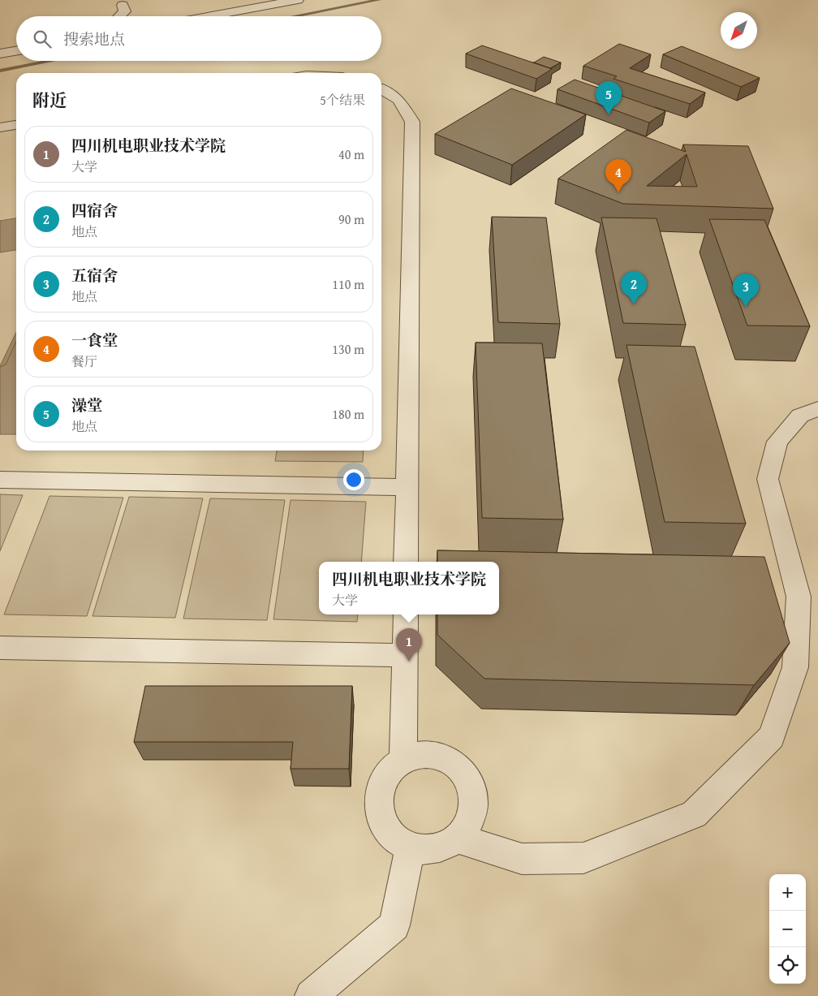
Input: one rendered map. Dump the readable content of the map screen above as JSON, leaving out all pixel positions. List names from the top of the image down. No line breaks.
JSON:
{"north":"bottom left","page":{"search":"搜索地点","heading":["附近","5个结果"],"pins":["5","4","2","3","1"],"list":[{"mark":"1","name":"四川机电职业技术学院","note":"大学","value":"40 m"},{"mark":"2","name":"四宿舍","note":"地点","value":"90 m"},{"mark":"3","name":"五宿舍","note":"地点","value":"110 m"},{"mark":"4","name":"一食堂","note":"餐厅","value":"130 m"},{"mark":"5","name":"澡堂","note":"地点","value":"180 m"}],"popup":["四川机电职业技术学院","大学"],"map_buttons":["+","−"]}}
